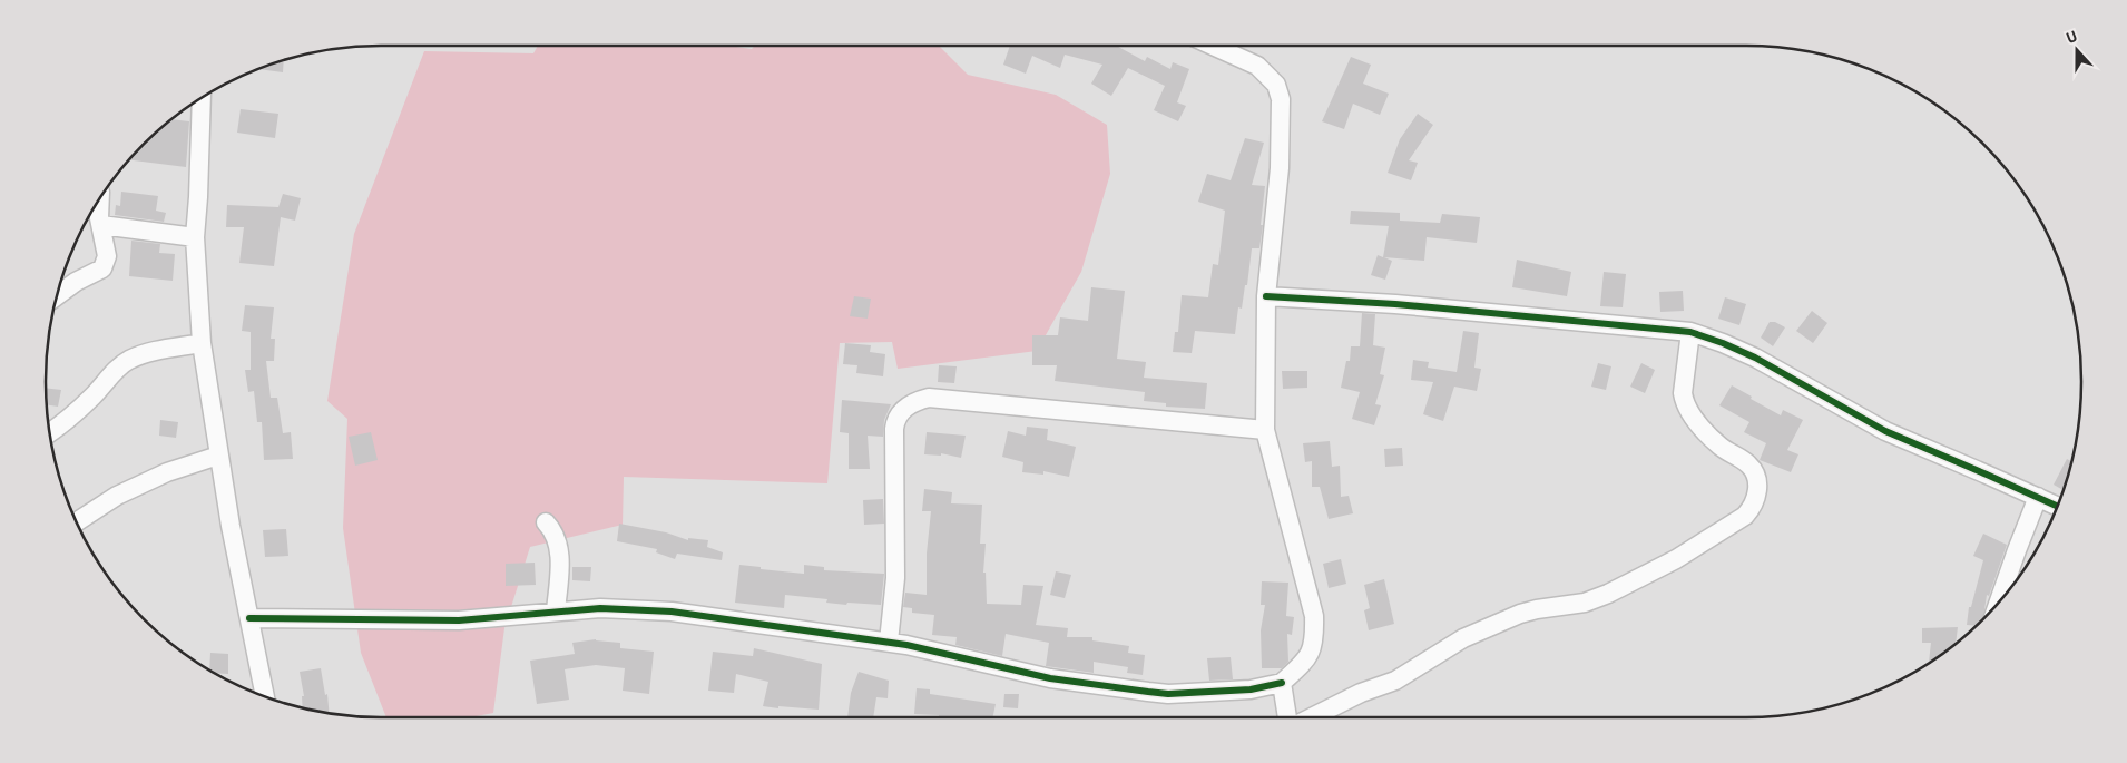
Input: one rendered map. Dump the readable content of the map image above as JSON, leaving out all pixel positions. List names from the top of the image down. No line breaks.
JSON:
{"north":"top"}
